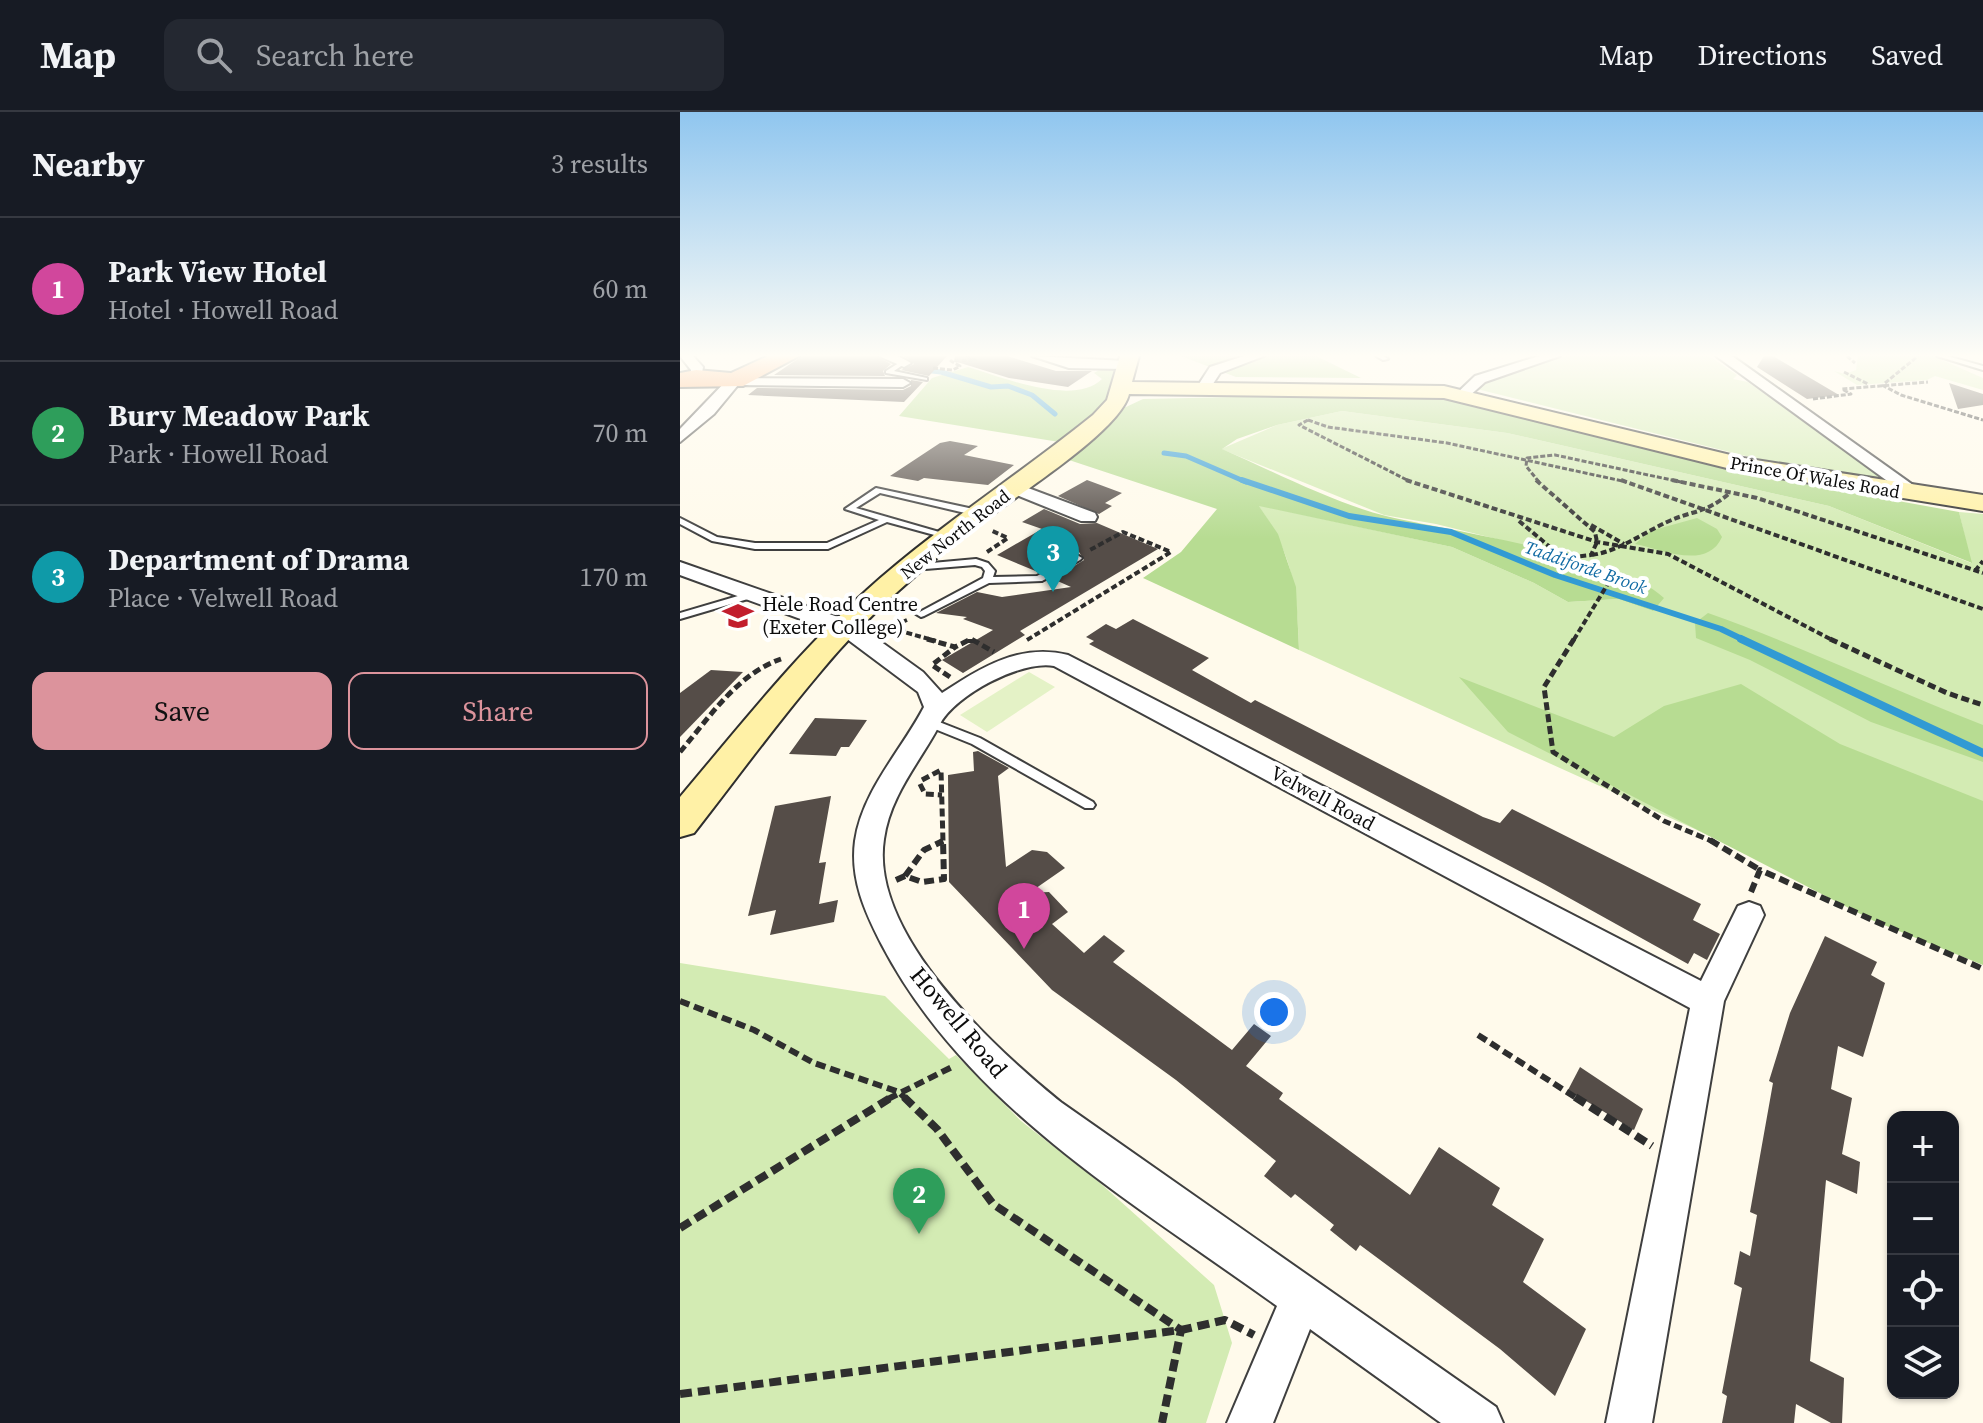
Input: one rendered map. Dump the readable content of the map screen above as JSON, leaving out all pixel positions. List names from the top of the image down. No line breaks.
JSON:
{"streets":{"street":["Prince Of Wales Road","New North Road","Velwell Road","Howell Road"]},"crossings":[["Velwell Road","Howell Road"]],"water":["Taddiforde Brook"],"places":{"school or university":["Hele Road Centre (Exeter College)"]},"page":{"header":"Map","search":"Search here","nav":["Map","Directions","Saved"],"heading":["Nearby","3 results"],"list":[{"mark":"1","name":"Park View Hotel","note":"Hotel · Howell Road","value":"60 m"},{"mark":"2","name":"Bury Meadow Park","note":"Park · Howell Road","value":"70 m"},{"mark":"3","name":"Department of Drama","note":"Place · Velwell Road","value":"170 m"}],"pins":["3","1","2"],"buttons":["Save","Share"],"map_buttons":["+","−"]}}
